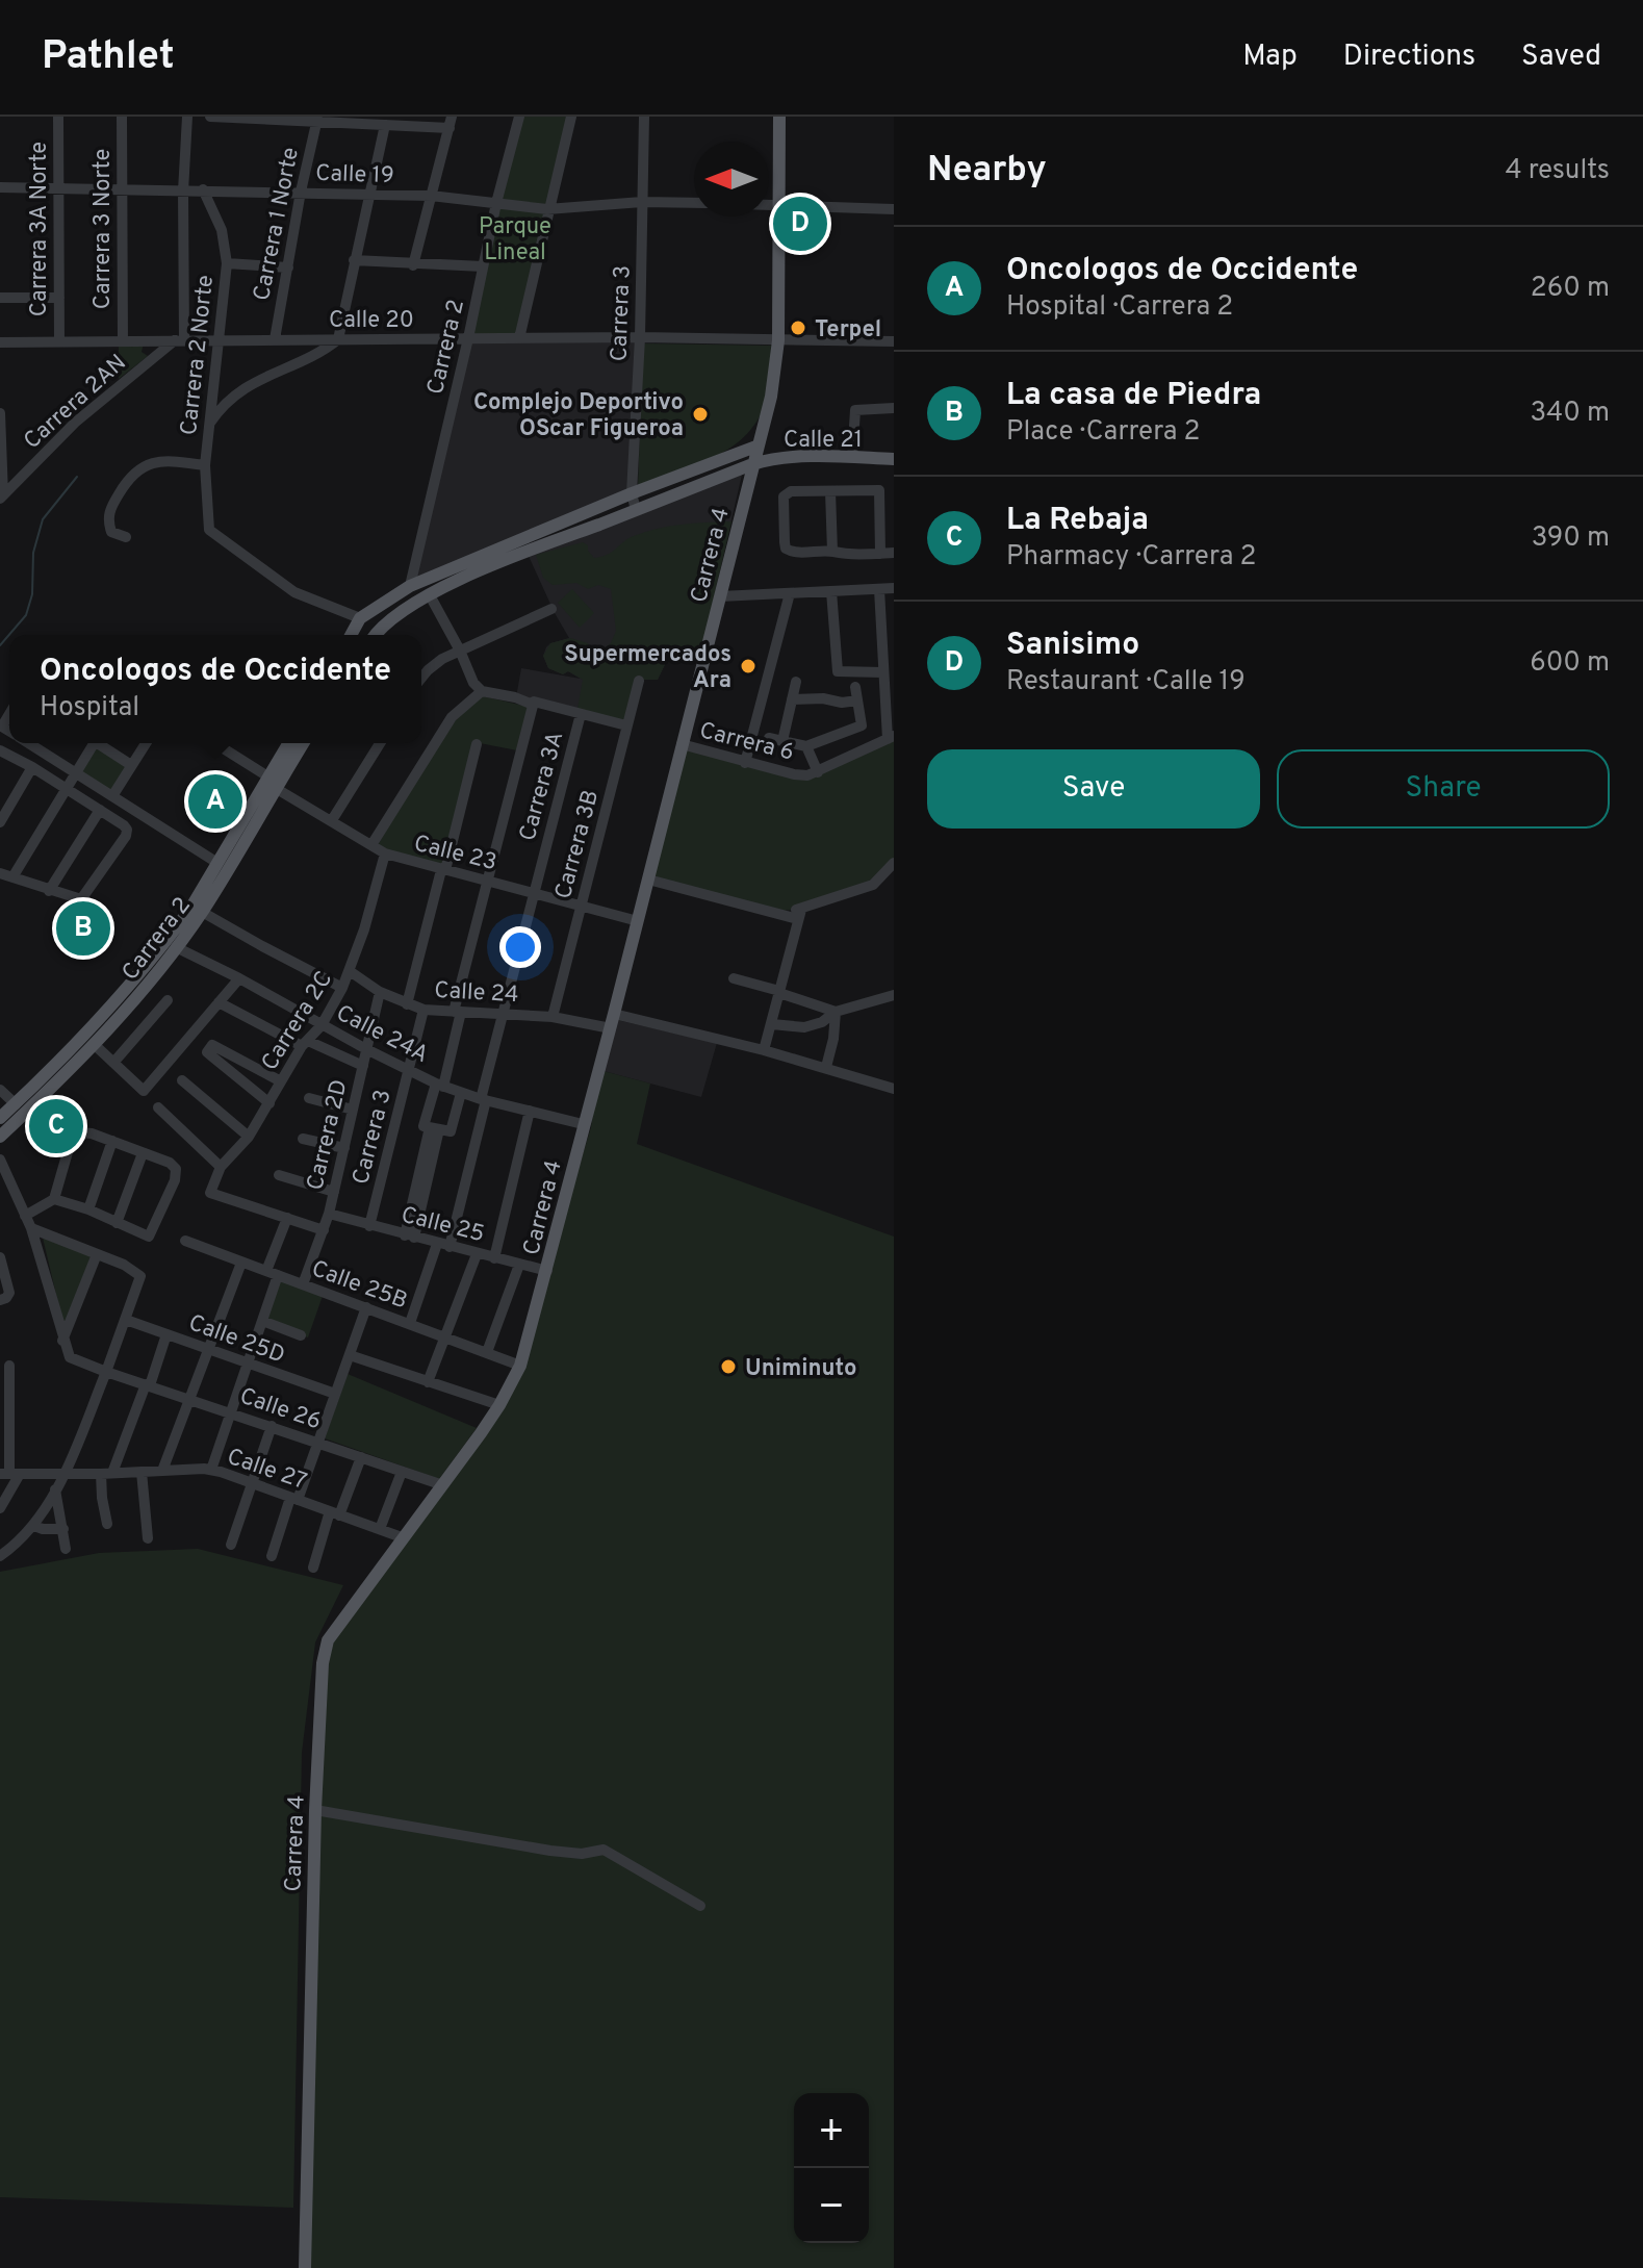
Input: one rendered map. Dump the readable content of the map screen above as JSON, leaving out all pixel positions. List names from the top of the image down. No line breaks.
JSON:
{"streets":{"main road":["Carrera 2","Calle 21","Carrera 4"],"street":["Calle 19","Carrera 1 Norte","Carrera 3A Norte","Carrera 3 Norte","Carrera 3","Calle 20","Carrera 2 Norte","Carrera 2AN","Carrera 6","Carrera 3A","Carrera 3B","Calle 23","Calle 24","Carrera 2C","Calle 24A","Carrera 2D","Calle 25","Calle 25B","Calle 25D","Calle 26","Calle 27"]},"crossings":[["Calle 19","Carrera 1 Norte"],["Calle 19","Carrera 3A Norte"],["Calle 19","Carrera 3 Norte"],["Calle 19","Carrera 3"],["Calle 19","Carrera 2"],["Calle 19","Carrera 2 Norte"],["Carrera 1 Norte","Calle 20"],["Carrera 3A Norte","Calle 20"],["Carrera 3 Norte","Calle 20"],["Carrera 3","Calle 20"],["Carrera 3","Calle 24"],["Carrera 3","Calle 24A"],["Carrera 3","Calle 25"],["Calle 20","Carrera 2"],["Calle 20","Carrera 2 Norte"],["Calle 20","Carrera 2AN"],["Calle 20","Carrera 4"],["Carrera 2","Calle 23"],["Carrera 2","Calle 24A"],["Calle 21","Carrera 4"],["Carrera 4","Carrera 6"],["Carrera 4","Calle 23"],["Carrera 4","Calle 24"],["Carrera 4","Calle 24A"],["Carrera 4","Calle 25"],["Carrera 4","Calle 25B"],["Carrera 4","Calle 26"],["Carrera 4","Calle 27"],["Carrera 3A","Calle 23"],["Carrera 3A","Calle 24"],["Carrera 3B","Calle 23"],["Carrera 3B","Calle 24"],["Calle 23","Carrera 2C"],["Calle 24","Carrera 2C"],["Calle 24","Carrera 2D"],["Carrera 2C","Calle 24A"],["Calle 24A","Carrera 2D"],["Carrera 2D","Calle 25"],["Carrera 2D","Calle 25B"]],"parks":["Parque Lineal"],"places":["Terpel","Complejo Deportivo OScar Figueroa","Supermercados Ara","Uniminuto"],"north":"left","page":{"header":"Pathlet","nav":["Map","Directions","Saved"],"heading":["Nearby","4 results"],"pins":["D","A","B","C"],"list":[{"mark":"A","name":"Oncologos de Occidente","note":"Hospital · Carrera 2","value":"260 m"},{"mark":"B","name":"La casa de Piedra","note":"Place · Carrera 2","value":"340 m"},{"mark":"C","name":"La Rebaja","note":"Pharmacy · Carrera 2","value":"390 m"},{"mark":"D","name":"Sanisimo","note":"Restaurant · Calle 19","value":"600 m"}],"popup":["Oncologos de Occidente","Hospital"],"buttons":["Save","Share"],"map_buttons":["+","−"]}}
